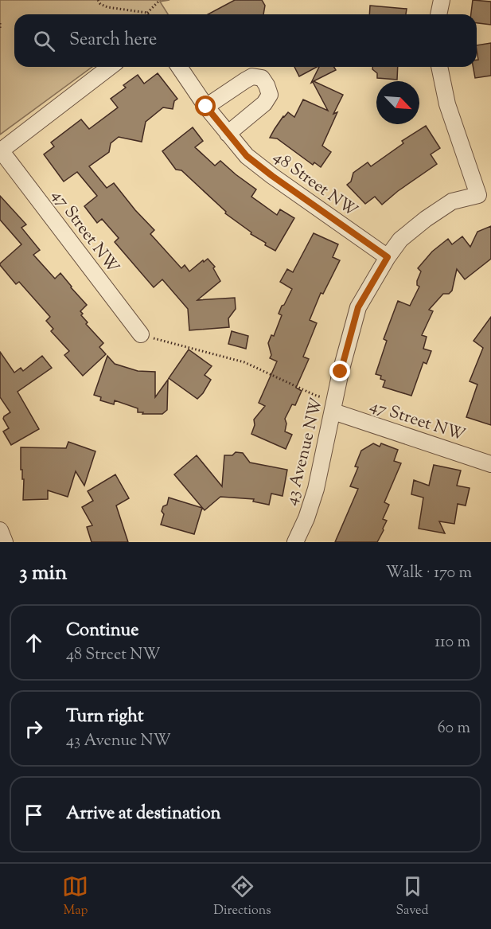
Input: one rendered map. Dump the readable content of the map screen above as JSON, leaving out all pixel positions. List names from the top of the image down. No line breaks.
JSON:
{"streets":{"street":["48 Street NW","47 Street NW","43 Avenue NW"]},"crossings":[["48 Street NW","43 Avenue NW"],["47 Street NW","43 Avenue NW"]],"north":"bottom right","page":{"search":"Search here","heading":["3 min","Walk · 170 m"],"list":[["Continue","48 Street NW","110 m"],["Turn right","43 Avenue NW","60 m"],"Arrive at destination"],"nav":["Map","Directions","Saved"]}}
